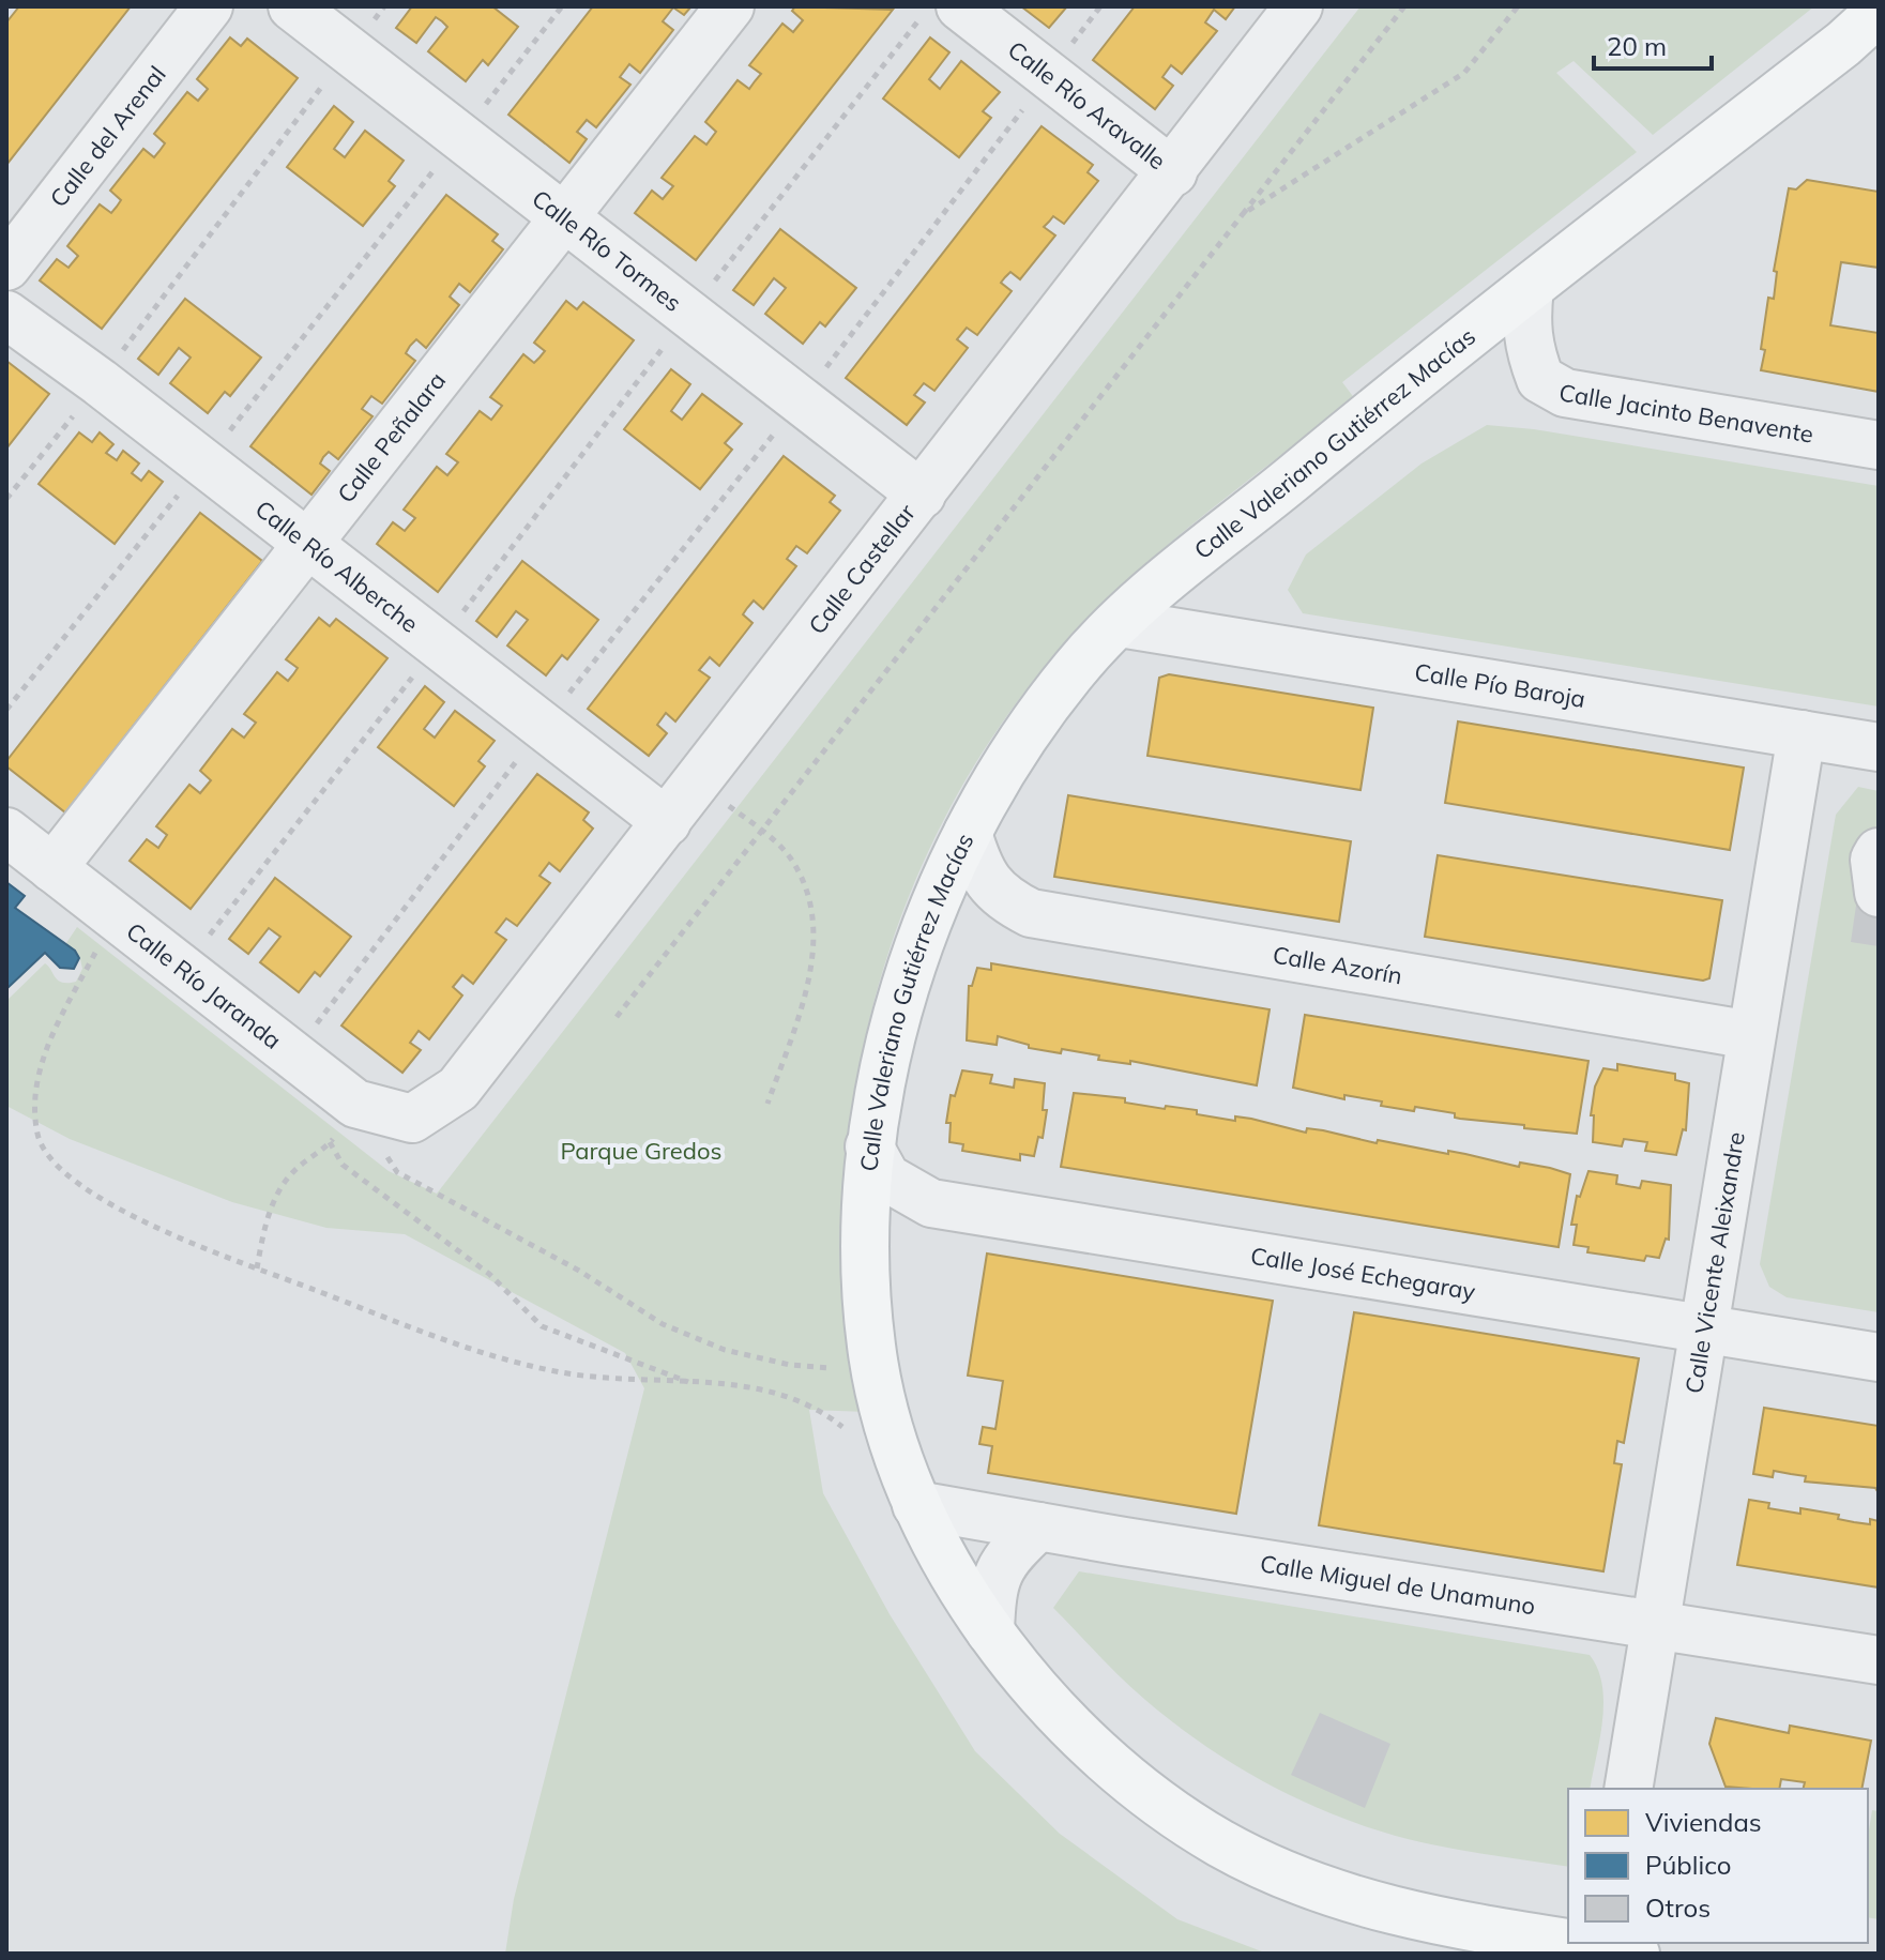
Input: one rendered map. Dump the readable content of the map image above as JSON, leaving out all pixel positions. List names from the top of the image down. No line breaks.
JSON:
{"streets":{"main road":["Calle Valeriano Gutiérrez Macías"],"street":["Calle Río Aravalle","Calle del Arenal","Calle Río Tormes","Calle Jacinto Benavente","Calle Peñalara","Calle Río Alberche","Calle Castellar","Calle Pío Baroja","Calle Azorín","Calle Río Jaranda","Calle Vicente Aleixandre","Calle José Echegaray","Calle Miguel de Unamuno"]},"crossings":[["Calle Río Aravalle","Calle Castellar"],["Calle Río Tormes","Calle Peñalara"],["Calle Río Tormes","Calle Castellar"],["Calle Jacinto Benavente","Calle Valeriano Gutiérrez Macías"],["Calle Peñalara","Calle Río Alberche"],["Calle Peñalara","Calle Río Jaranda"],["Calle Valeriano Gutiérrez Macías","Calle Pío Baroja"],["Calle Valeriano Gutiérrez Macías","Calle Azorín"],["Calle Valeriano Gutiérrez Macías","Calle José Echegaray"],["Calle Valeriano Gutiérrez Macías","Calle Miguel de Unamuno"],["Calle Río Alberche","Calle Castellar"],["Calle Castellar","Calle Río Jaranda"],["Calle Pío Baroja","Calle Vicente Aleixandre"],["Calle Azorín","Calle Vicente Aleixandre"],["Calle Vicente Aleixandre","Calle José Echegaray"],["Calle Vicente Aleixandre","Calle Miguel de Unamuno"]],"parks":["Parque Gredos"],"legend":["Viviendas","Público","Otros"],"scale_bar":"20 m"}
